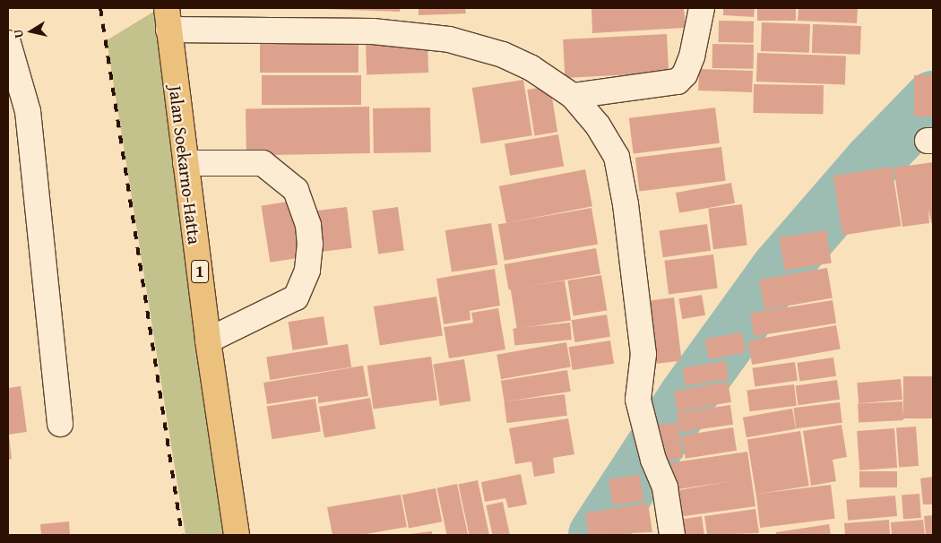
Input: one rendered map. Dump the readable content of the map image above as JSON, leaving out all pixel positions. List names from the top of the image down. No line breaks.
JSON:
{"streets":{"highway":["Jalan Soekarno-Hatta","1"]},"north":"left"}
